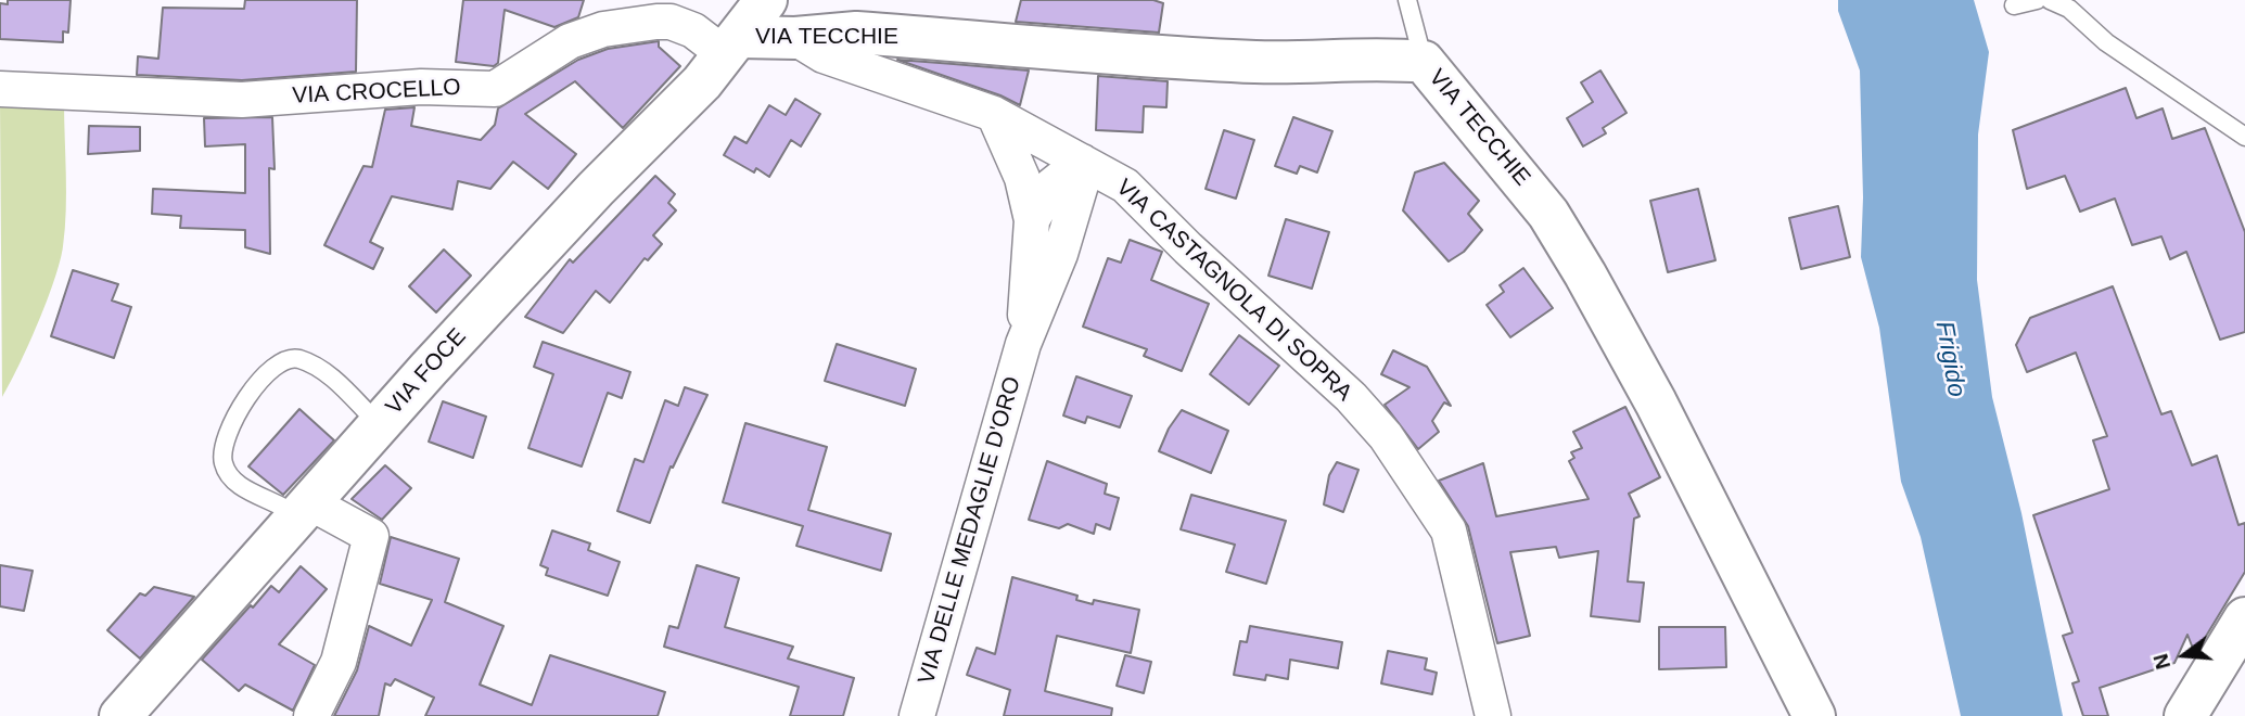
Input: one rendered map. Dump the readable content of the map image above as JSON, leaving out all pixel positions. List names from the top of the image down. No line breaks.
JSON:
{"streets":{"street":["VIA TECCHIE","VIA CROCELLO","VIA CASTAGNOLA DI SOPRA","VIA FOCE","VIA DELLE MEDAGLIE D'ORO"]},"crossings":[["VIA TECCHIE","VIA CROCELLO"],["VIA TECCHIE","VIA CASTAGNOLA DI SOPRA"],["VIA TECCHIE","VIA FOCE"],["VIA CROCELLO","VIA FOCE"],["VIA CASTAGNOLA DI SOPRA","VIA DELLE MEDAGLIE D'ORO"]],"water":["Frigido"],"north":"left"}
